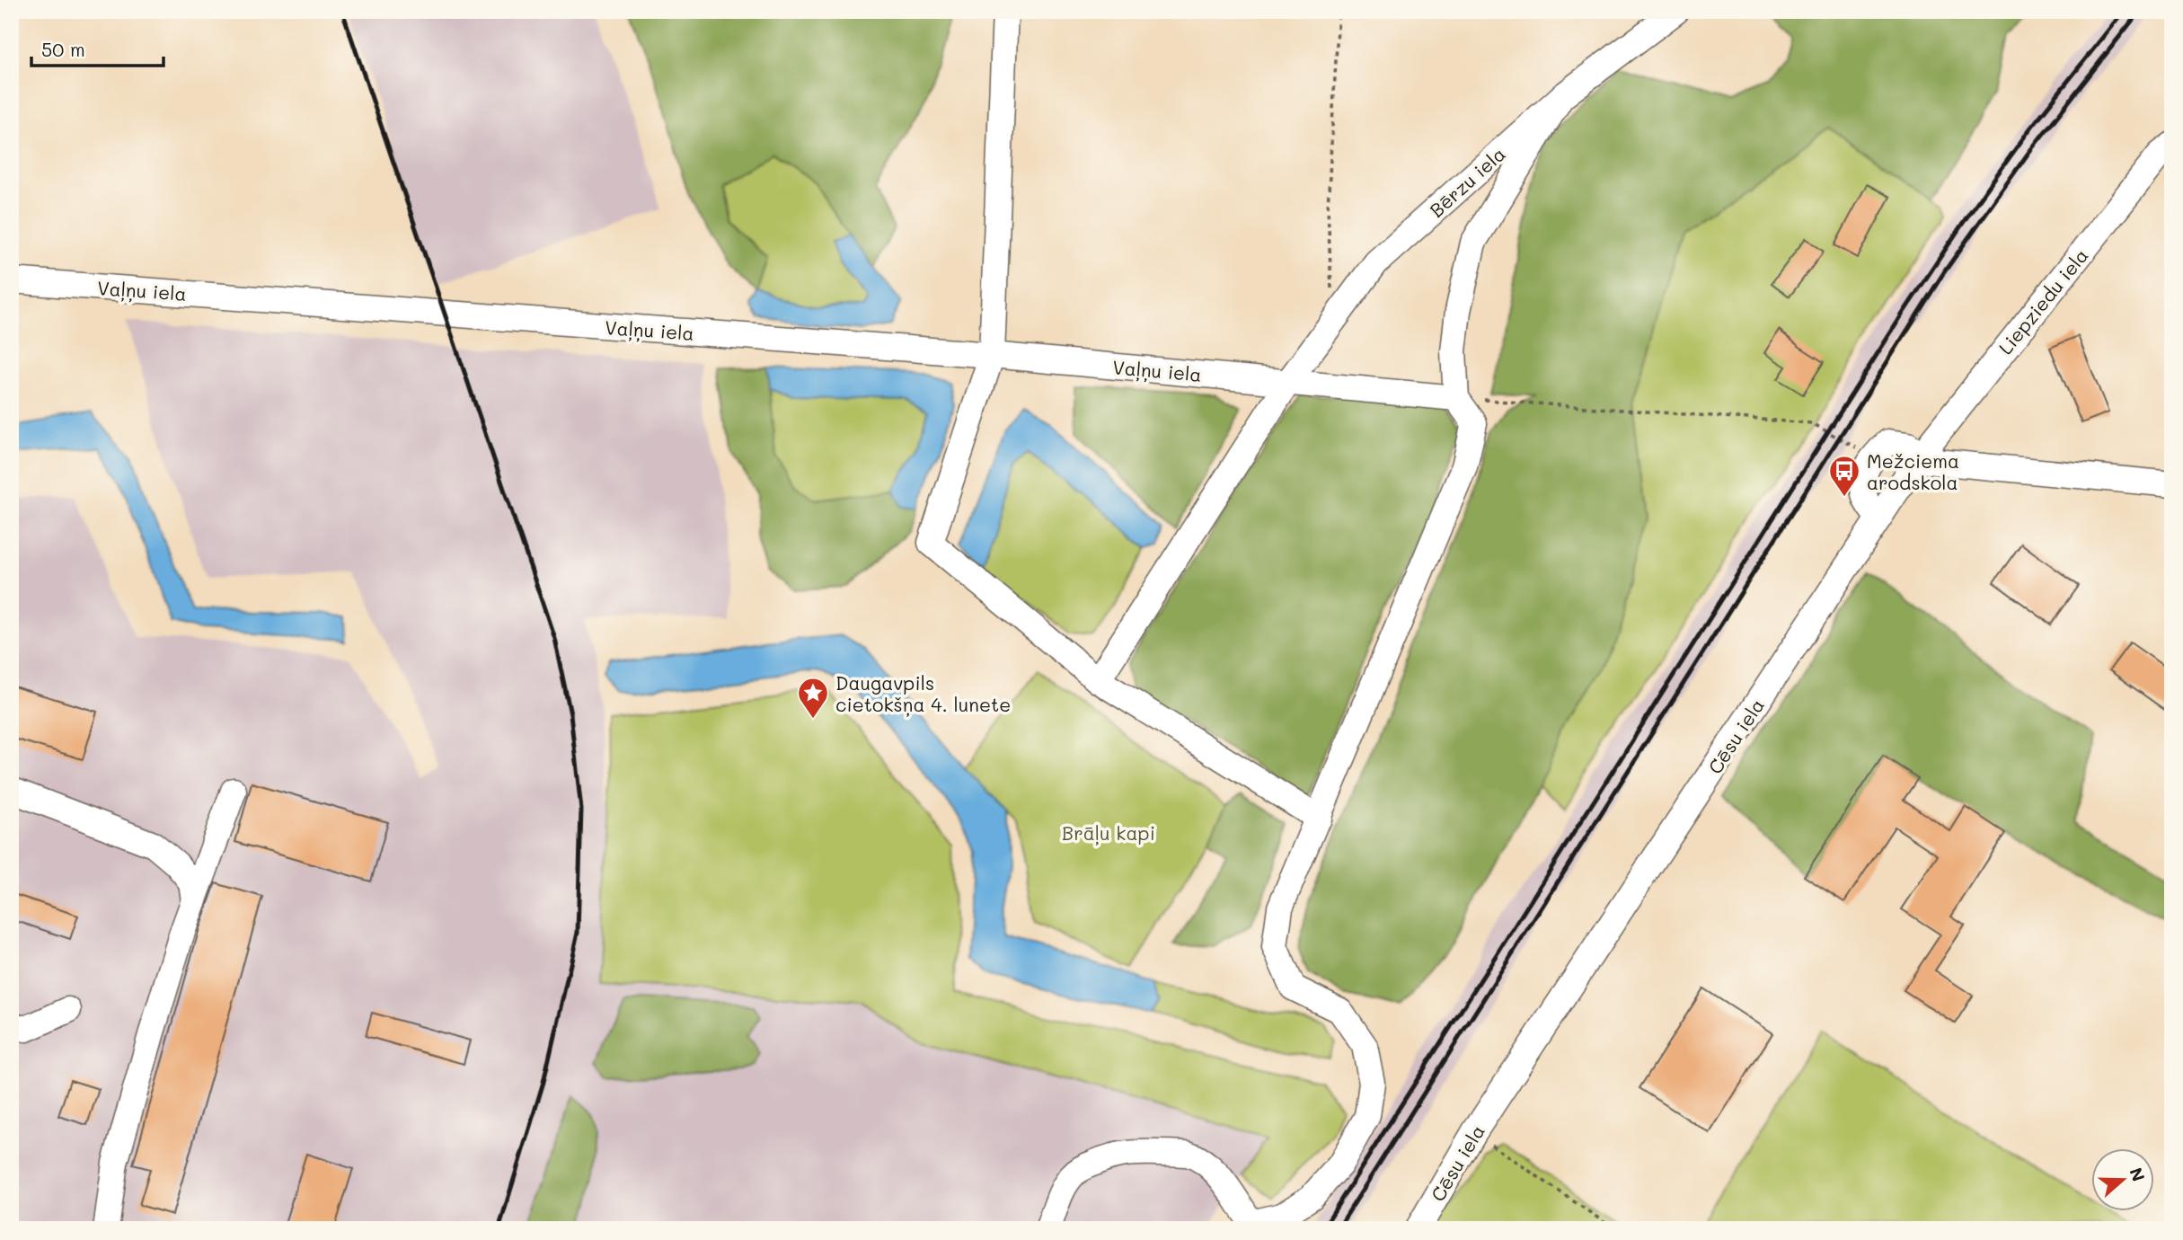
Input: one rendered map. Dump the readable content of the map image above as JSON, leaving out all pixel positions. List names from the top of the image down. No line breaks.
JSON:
{"streets":{"street":["Bērzu iela","Vaļņu iela","Liepziedu iela","Cēsu iela"]},"crossings":[["Bērzu iela","Vaļņu iela"],["Liepziedu iela","Cēsu iela"]],"parks":["Brāļu kapi"],"places":{"bus stop":["Mežciema arodskola"],"place":["Daugavpils cietokšņa 4. lunete"]},"scale_bar":"50 m","north":"right"}
